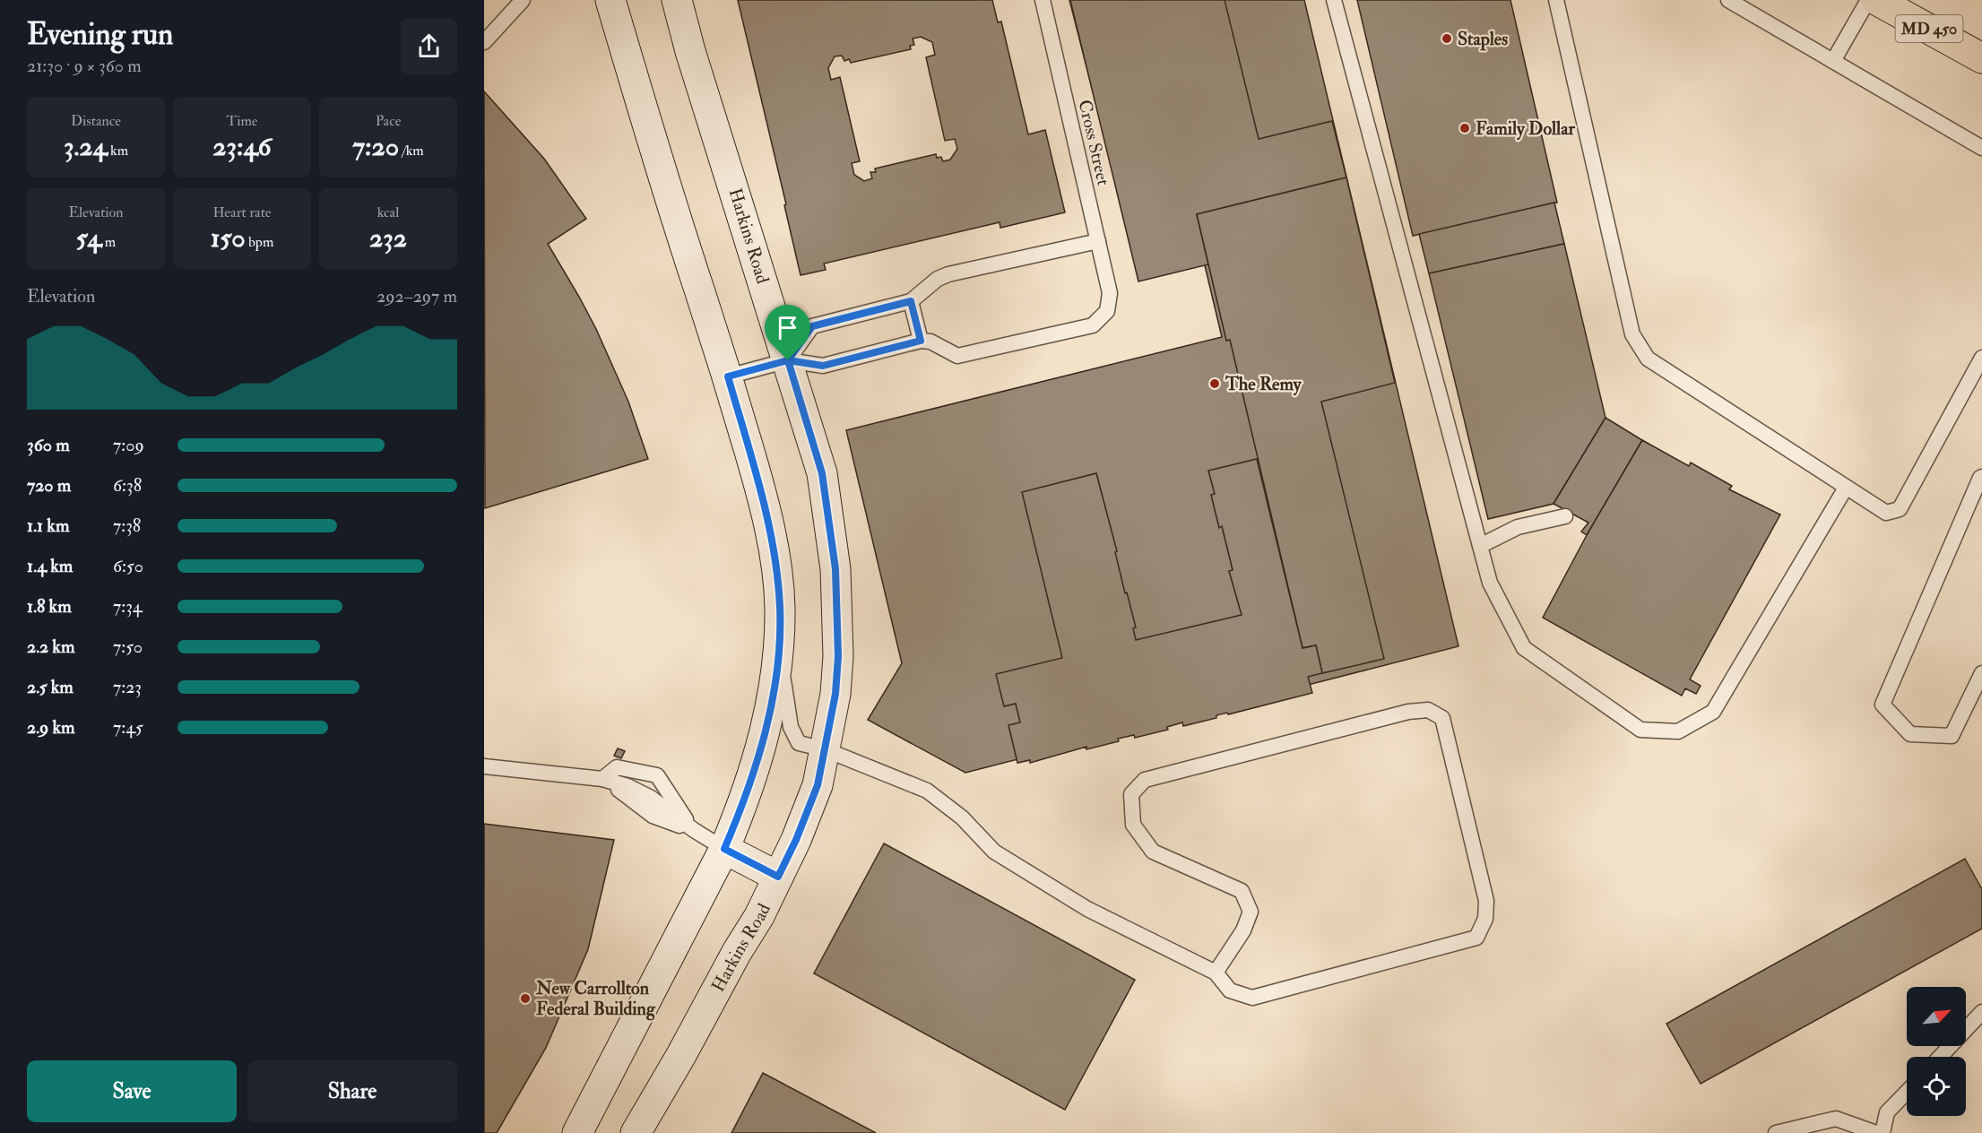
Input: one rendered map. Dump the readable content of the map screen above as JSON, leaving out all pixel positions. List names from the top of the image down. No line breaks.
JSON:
{"streets":{"main road":["MD 450"],"street":["Harkins Road"],"lane":["Cross Street"]},"places":["Staples","Family Dollar","The Remy","New Carrollton Federal Building"],"north":"top right","page":{"heading":["Evening run","21:30 · 9 × 360 m"],"stats":[["Distance","3.24 km"],["Time","23:46"],["Pace","7:20 /km"],["Elevation","54 m"],["Heart rate","150 bpm"],["kcal","232"]],"chart":["Elevation","292–297 m"],"list":[{"name":"360 m","note":"7:09"},{"name":"720 m","note":"6:38"},{"name":"1.1 km","note":"7:38"},{"name":"1.4 km","note":"6:50"},{"name":"1.8 km","note":"7:34"},{"name":"2.2 km","note":"7:50"},{"name":"2.5 km","note":"7:23"},{"name":"2.9 km","note":"7:45"}],"buttons":["Save","Share"]}}
